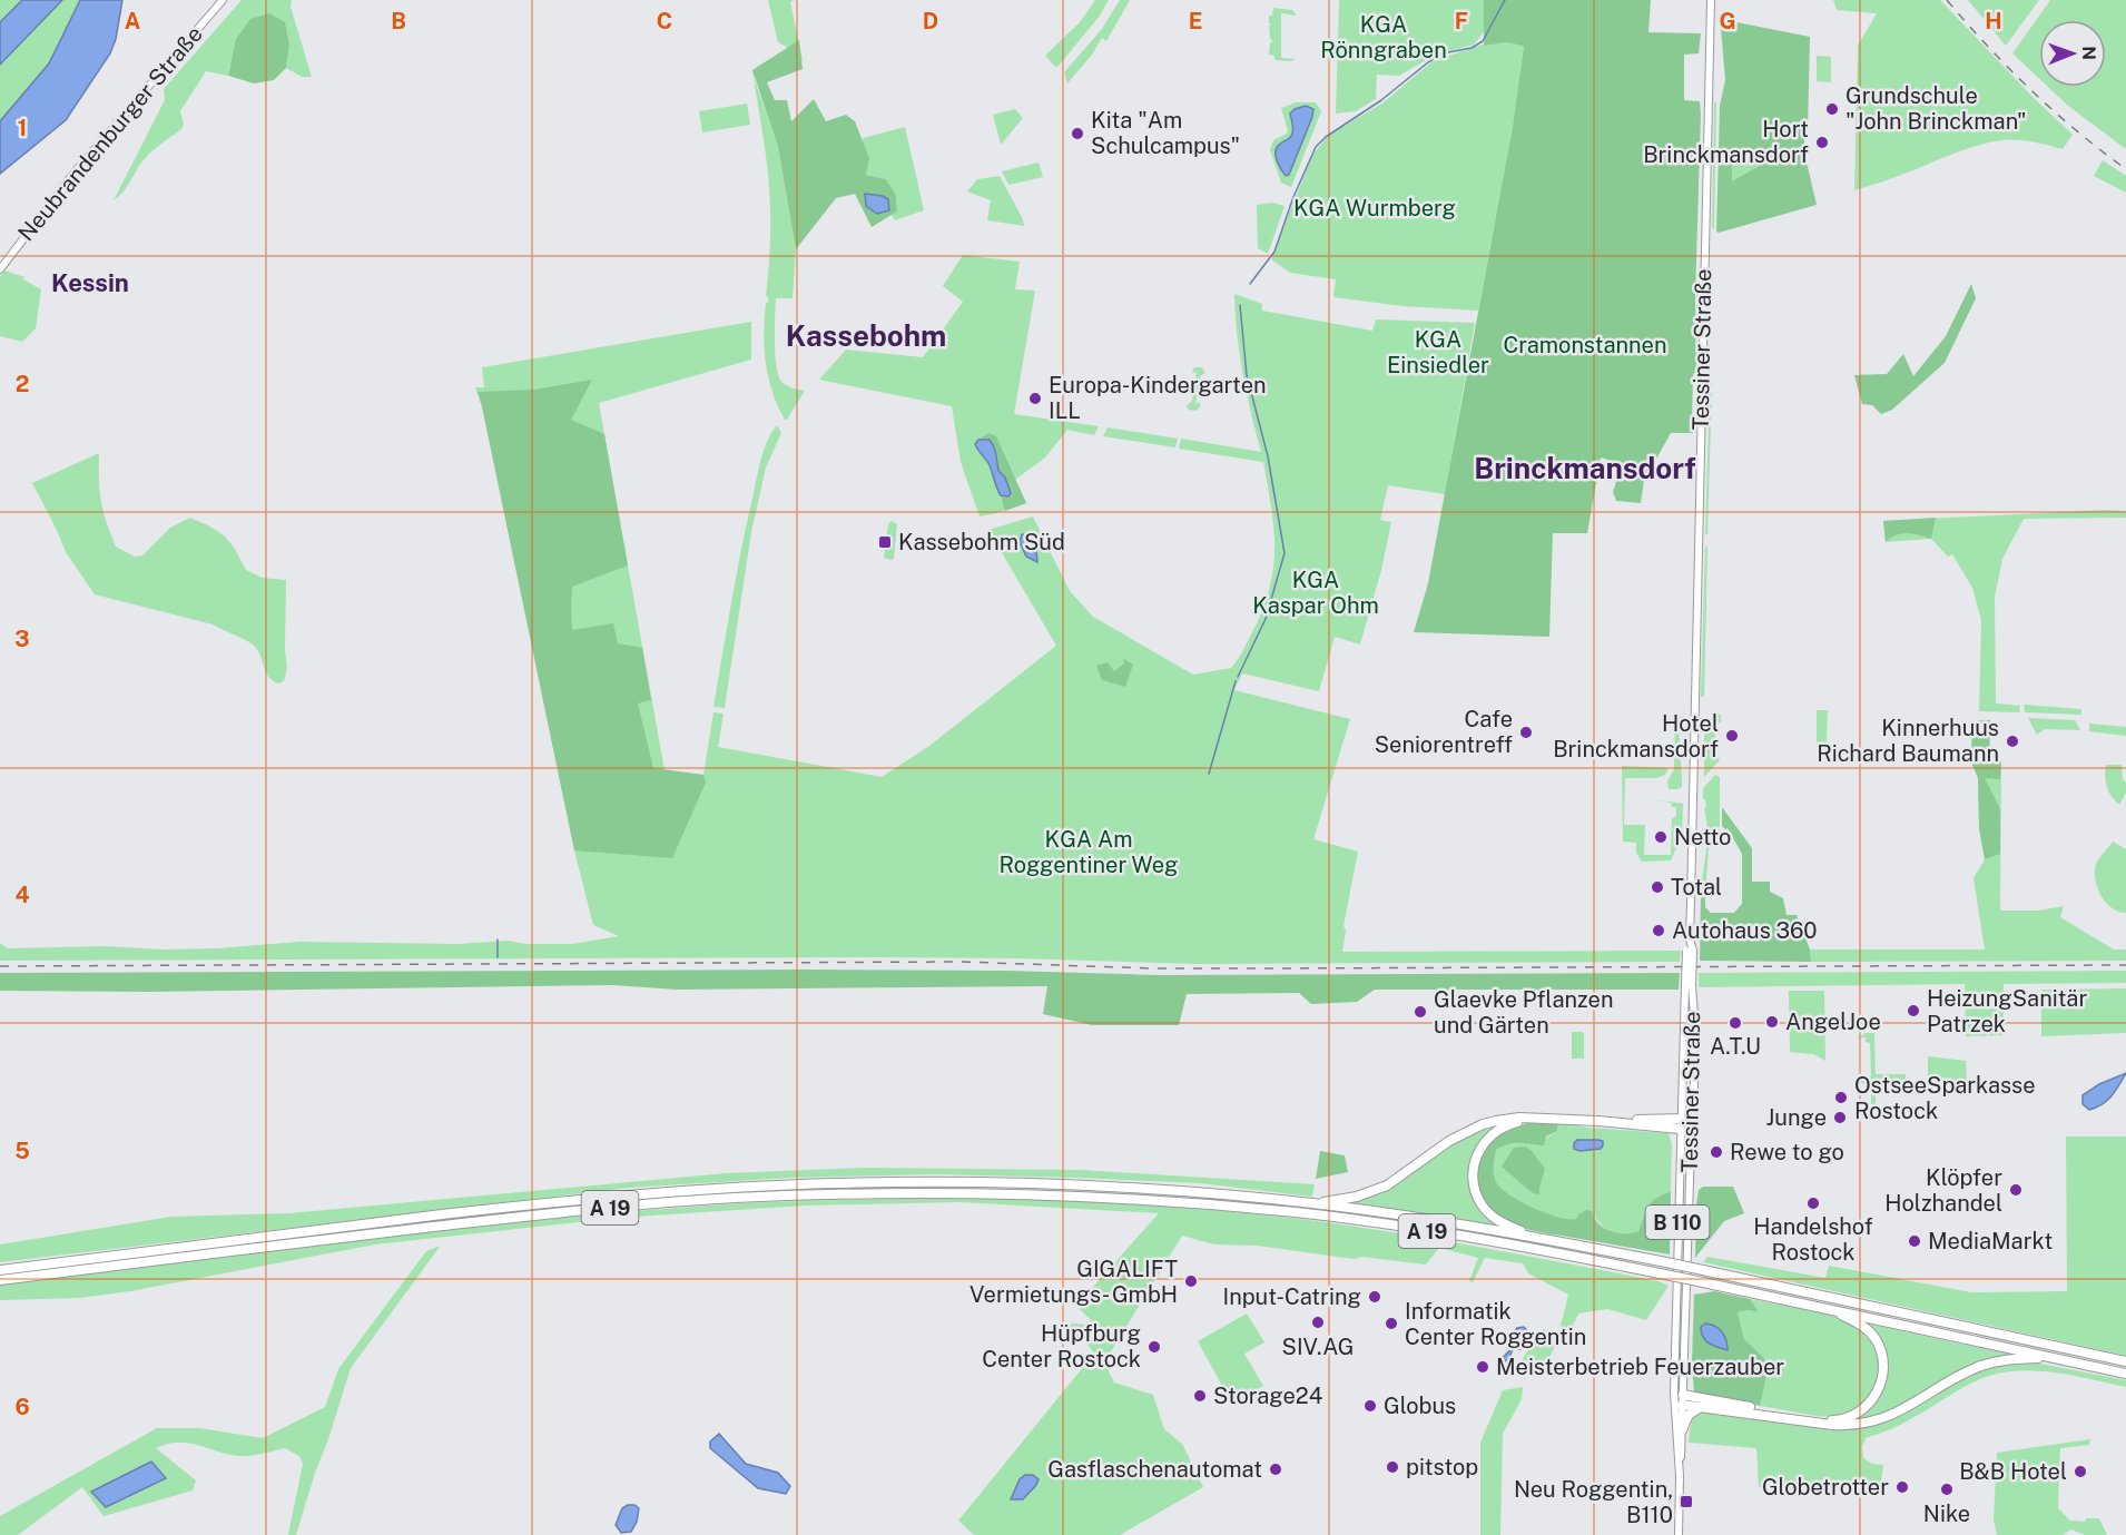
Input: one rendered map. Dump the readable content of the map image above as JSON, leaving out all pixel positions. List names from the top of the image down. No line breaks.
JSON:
{"streets":{"highway":["A 19"],"main road":["Neubrandenburger Straße","Tessiner Straße","B 110"]},"crossings":[["Tessiner Straße","B 110"]],"districts":["Kessin","Kassebohm","Brinckmansdorf"],"parks":["KGA Rönngraben","KGA Wurmberg","KGA Einsiedler","Cramonstannen","KGA Kaspar Ohm","KGA Am Roggentiner Weg"],"places":{"other":["Grundschule \"John Brinckman\"","Kita \"Am Schulcampus\"","Hort Brinckmansdorf","Europa-Kindergarten ILL","Cafe Seniorentreff","Hotel Brinckmansdorf","Kinnerhuus Richard Baumann","Netto","Total","Autohaus 360","HeizungSanitär Patrzek","Glaevke Pflanzen und Gärten","AngelJoe","A.T.U","OstseeSparkasse Rostock","Junge","Rewe to go","Klöpfer Holzhandel","Handelshof Rostock","MediaMarkt","GIGALIFT Vermietungs- GmbH","Input-Catring","SIV.AG","Informatik Center Roggentin","Hüpfburg Center Rostock","Meisterbetrieb Feuerzauber","Storage24","Globus","pitstop","Gasflaschenautomat","B&B Hotel","Globetrotter","Nike"],"transit":["Kassebohm Süd","Neu Roggentin, B110"]},"north":"right","grid":{"columns":["A","B","C","D","E","F","G","H"],"rows":["1","2","3","4","5","6"]}}
